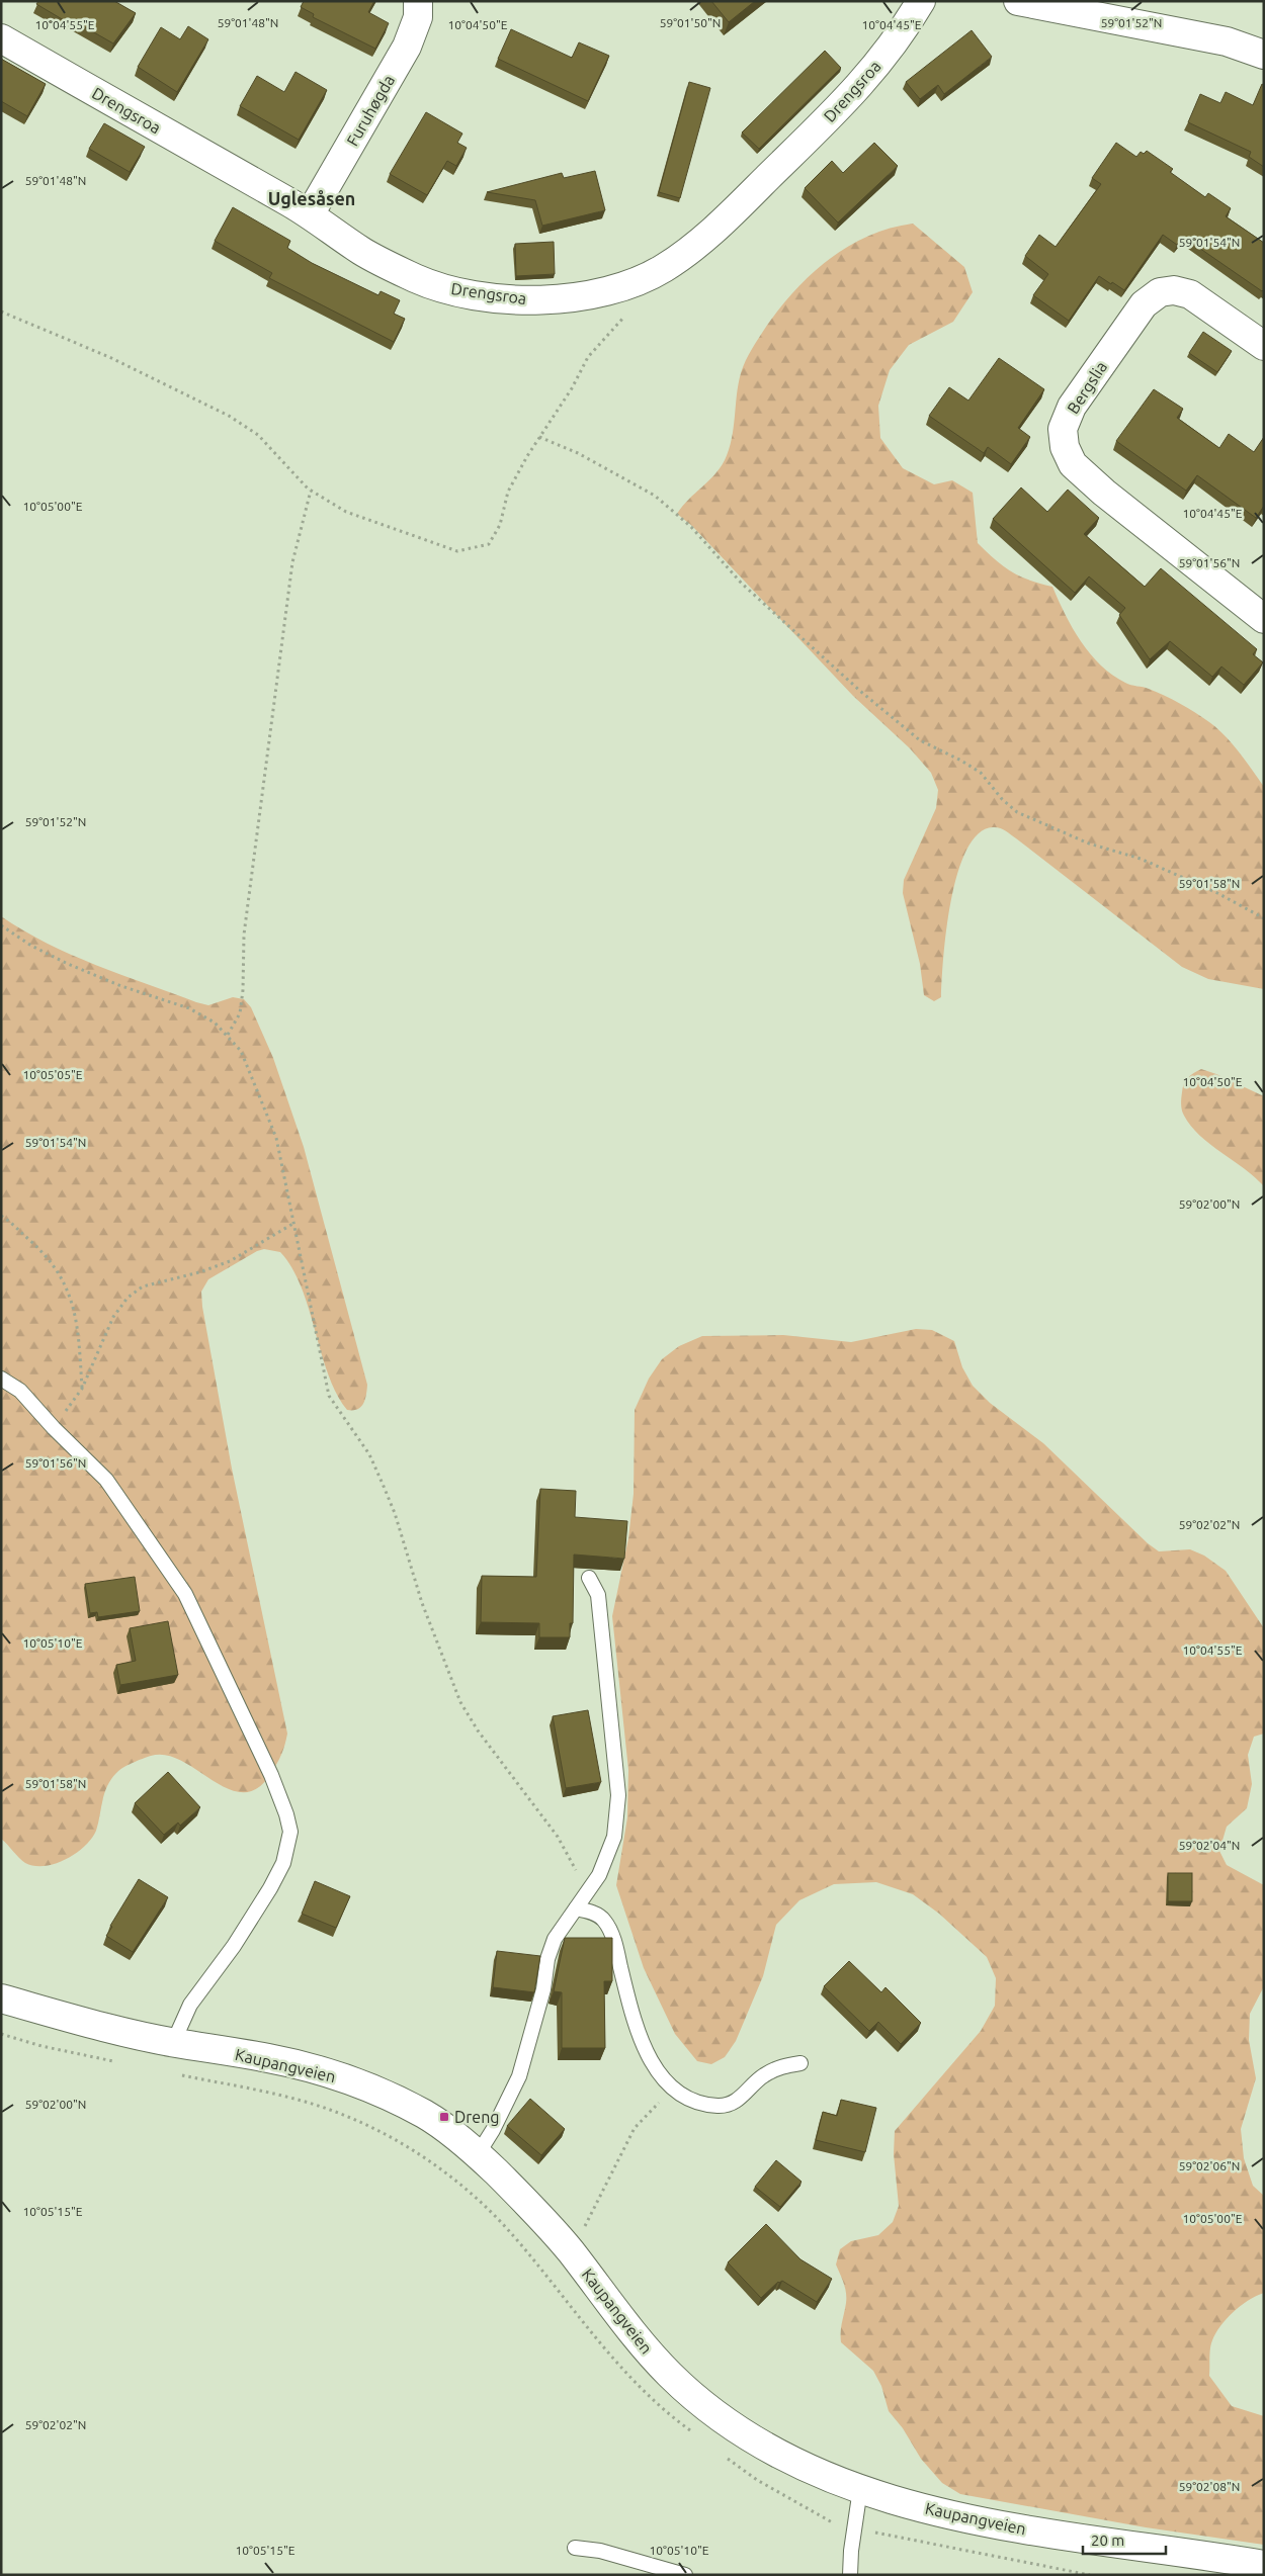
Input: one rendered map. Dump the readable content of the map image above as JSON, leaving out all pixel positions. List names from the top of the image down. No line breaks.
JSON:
{"streets":{"street":["Drengsroa","Furuhøgda","Bergslia","Kaupangveien"]},"crossings":[["Drengsroa","Furuhøgda"]],"districts":["Uglesåsen"],"places":{"transit":["Dreng"]},"scale_bar":"20 m","coordinates":["59°01'48\"N","59°01'50\"N","59°01'52\"N","10°04'55\"E","10°04'50\"E","10°04'45\"E","59°01'54\"N","10°05'00\"E","59°01'56\"N","59°01'58\"N","10°05'05\"E","59°02'00\"N","59°02'02\"N","10°05'10\"E","59°02'04\"N","59°02'06\"N","10°05'15\"E","59°02'08\"N"]}
